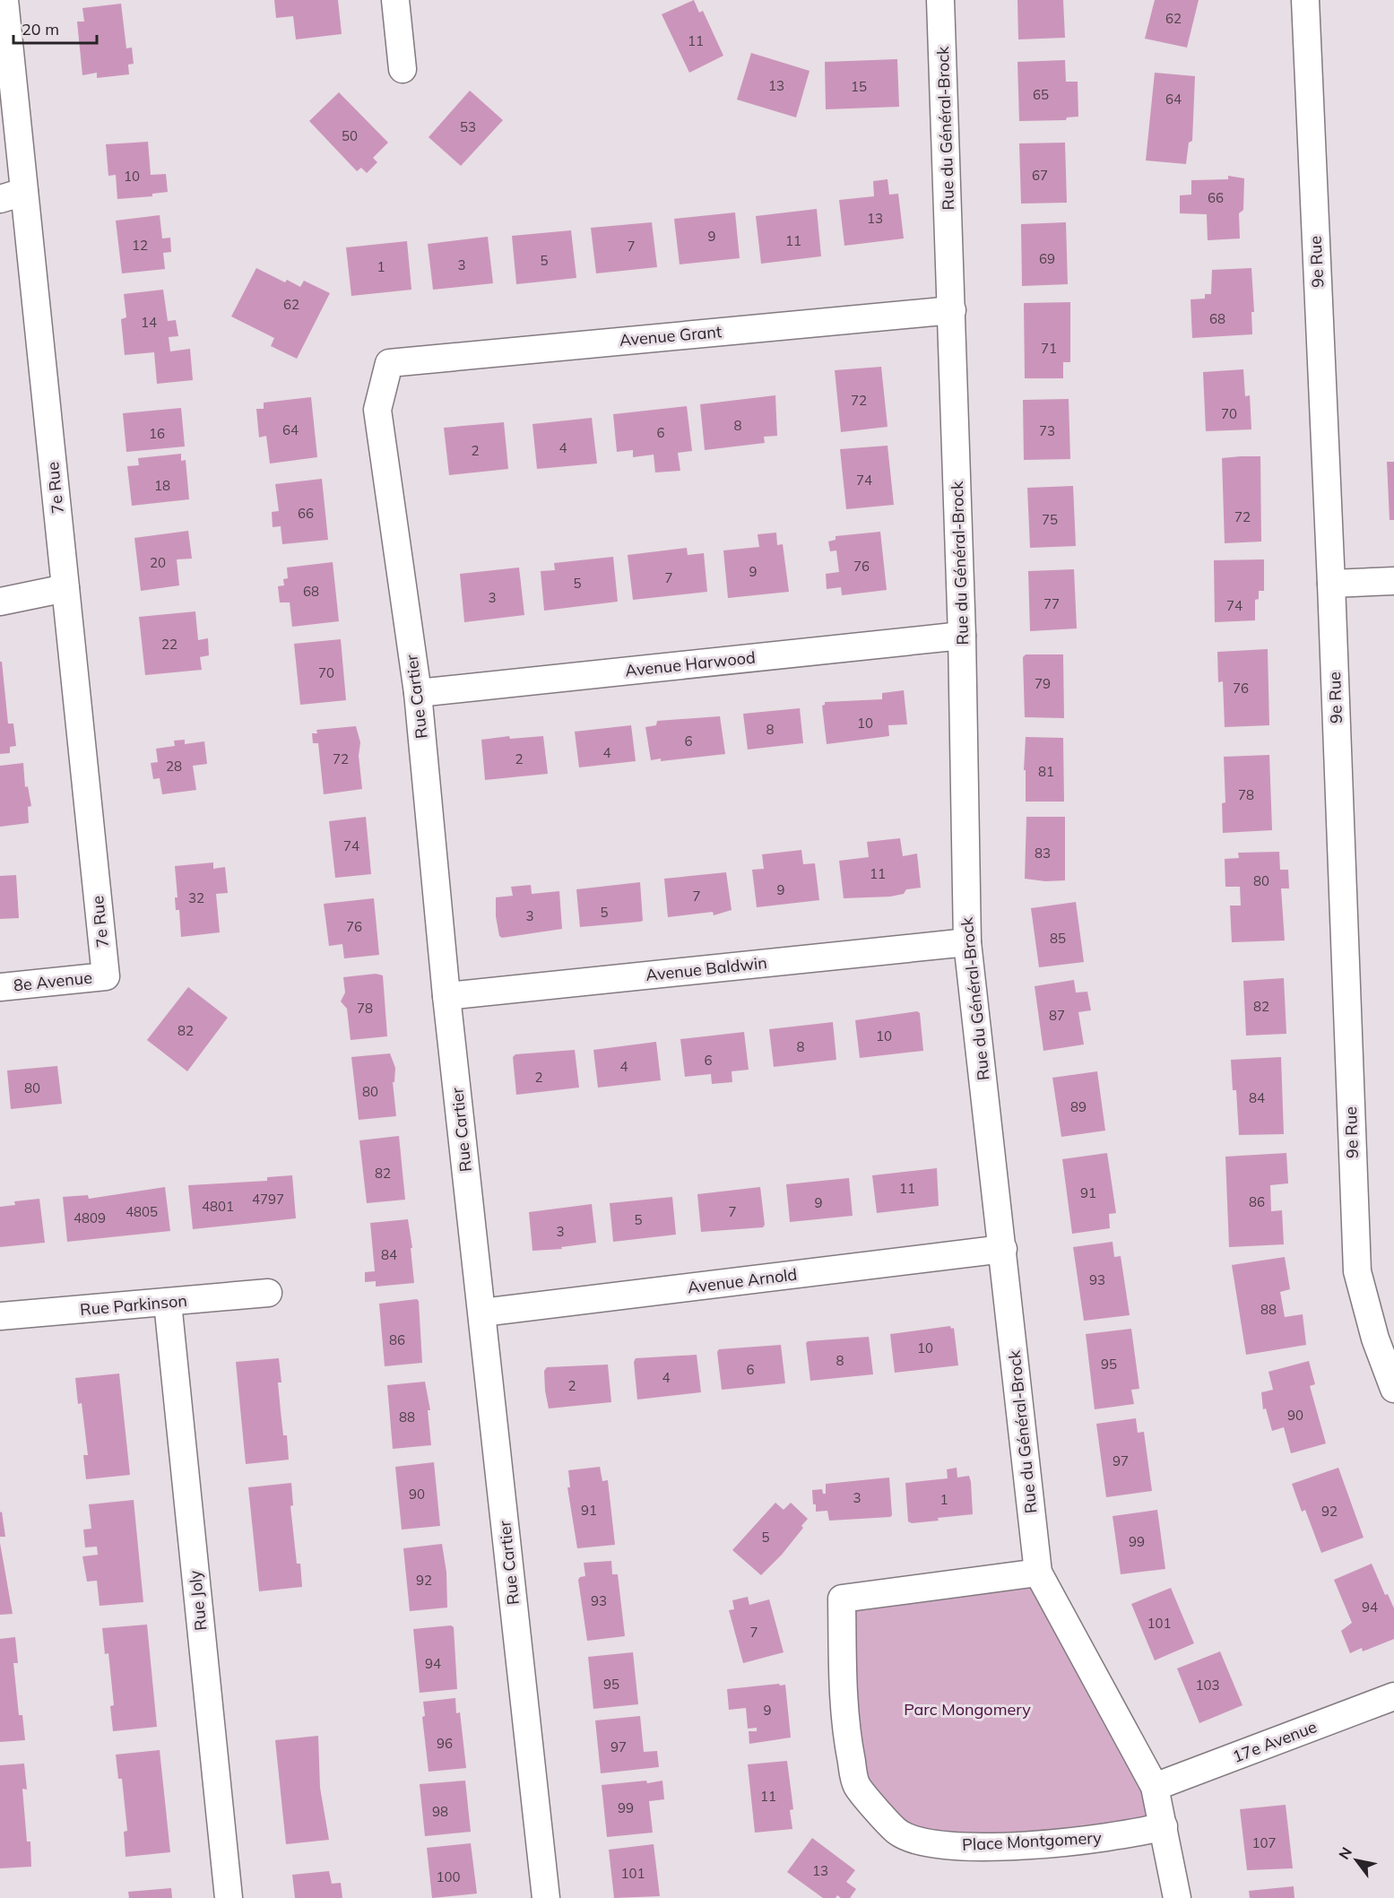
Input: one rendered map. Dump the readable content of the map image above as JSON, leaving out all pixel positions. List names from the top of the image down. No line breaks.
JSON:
{"streets":{"street":["Rue du Général-Brock","9e Rue","Avenue Grant","7e Rue","Avenue Harwood","Rue Cartier","Avenue Baldwin","8e Avenue","Avenue Arnold","Rue Parkinson","Rue Joly","17e Avenue","Place Montgomery"]},"crossings":[["Rue du Général-Brock","Avenue Grant"],["Rue du Général-Brock","Avenue Harwood"],["Rue du Général-Brock","Avenue Baldwin"],["Rue du Général-Brock","Avenue Arnold"],["Rue du Général-Brock","17e Avenue"],["Rue du Général-Brock","Place Montgomery"],["Avenue Grant","Rue Cartier"],["7e Rue","8e Avenue"],["Avenue Harwood","Rue Cartier"],["Rue Cartier","Avenue Baldwin"],["Rue Cartier","Avenue Arnold"],["Rue Parkinson","Rue Joly"]],"parks":["Parc Mongomery"],"house_numbers":["62","11","13","15","65","64","53","50","67","10","66","13","9","11","12","7","69","5","3","1","62","68","14","71","72","70","8","64","73","6","16","4","2","74","18","66","72","75","20","76","9","7","5","68","3","77","74","22","70","79","76","10","8","6","4","72","2","28","81","78","74","83","11","80","9","7","32","5","3","76","85","82","78","87","82","10","8","6","4","2","80","80","84","89","82","11","91","4797","86","9","4801","4805","7","4809","5","3","84","93","88","86","10","8","95","6","4","2","90","88","97","90","3","1","91","92","5","99","92","93","94","101","7","94","95","103","9","96","97","11","99","98","107","13","101","100"],"scale_bar":"20 m","north":"top left"}
